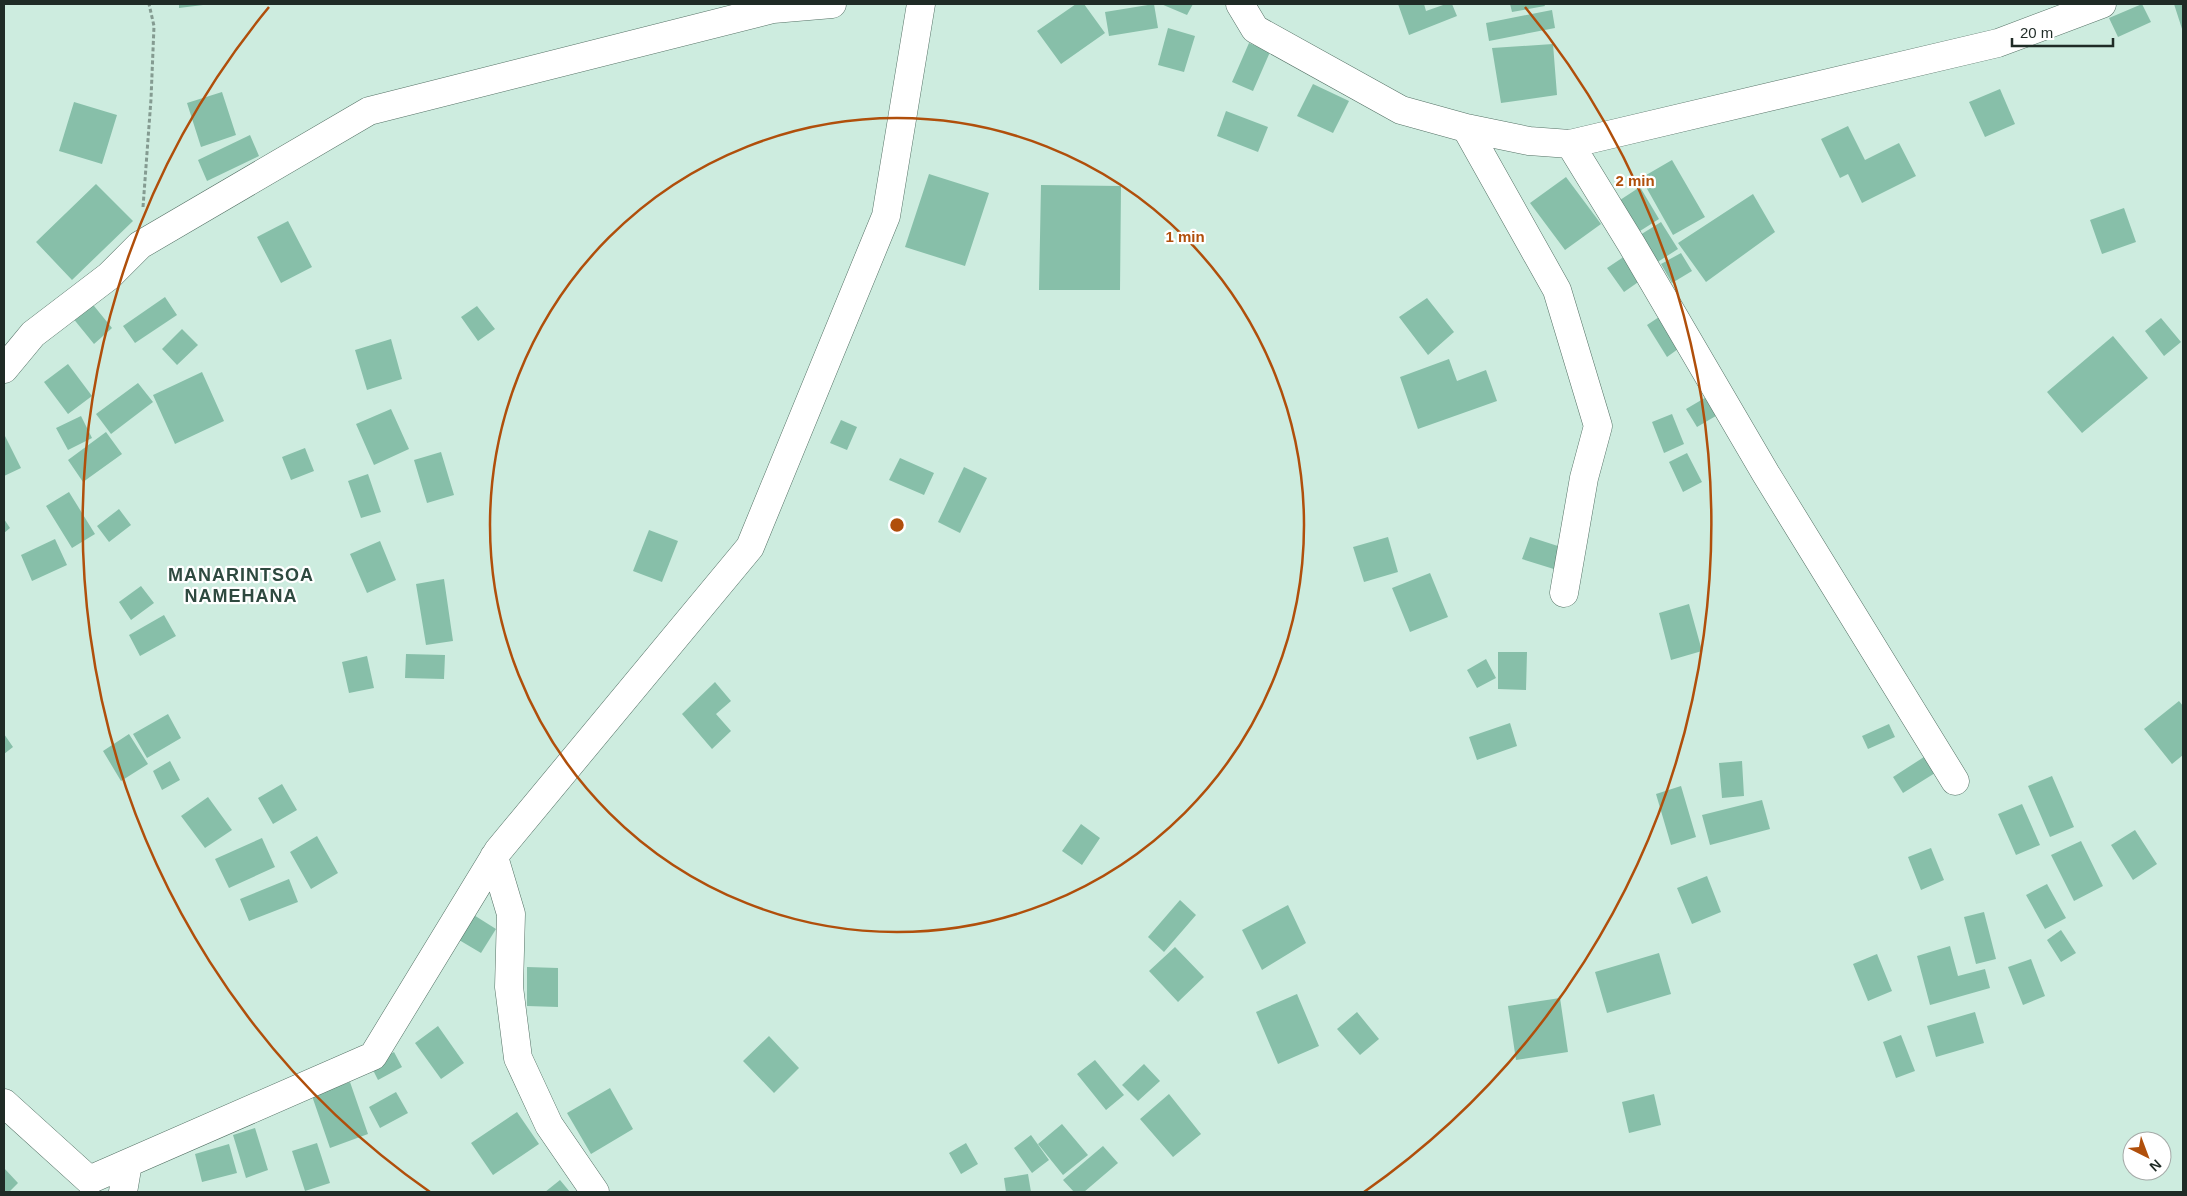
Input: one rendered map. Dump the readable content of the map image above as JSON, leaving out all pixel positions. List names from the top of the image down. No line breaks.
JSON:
{"districts":["MANARINTSOA NAMEHANA"],"scale_bar":"20 m","north":"bottom right","rings":["2 min","1 min"]}
